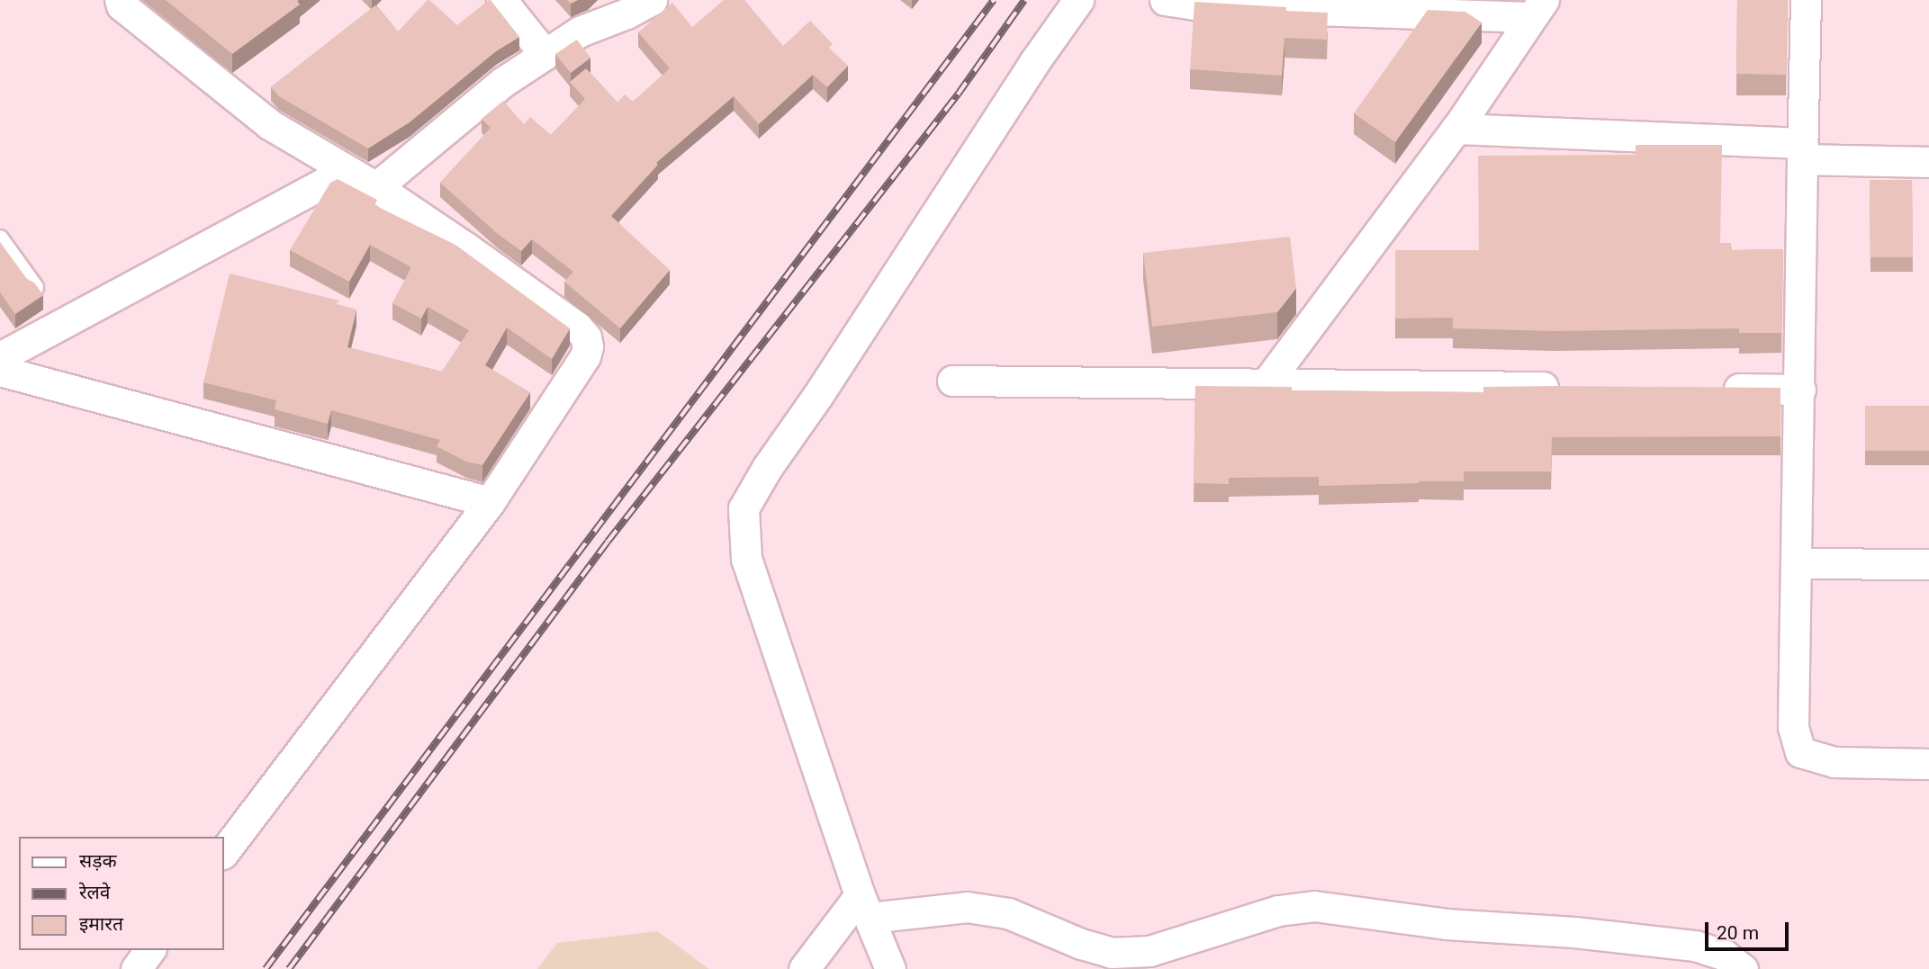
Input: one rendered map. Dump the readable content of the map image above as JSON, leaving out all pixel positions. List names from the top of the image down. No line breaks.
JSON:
{"legend":["सड़क","रेलवे","इमारत"],"scale_bar":"20 m"}
